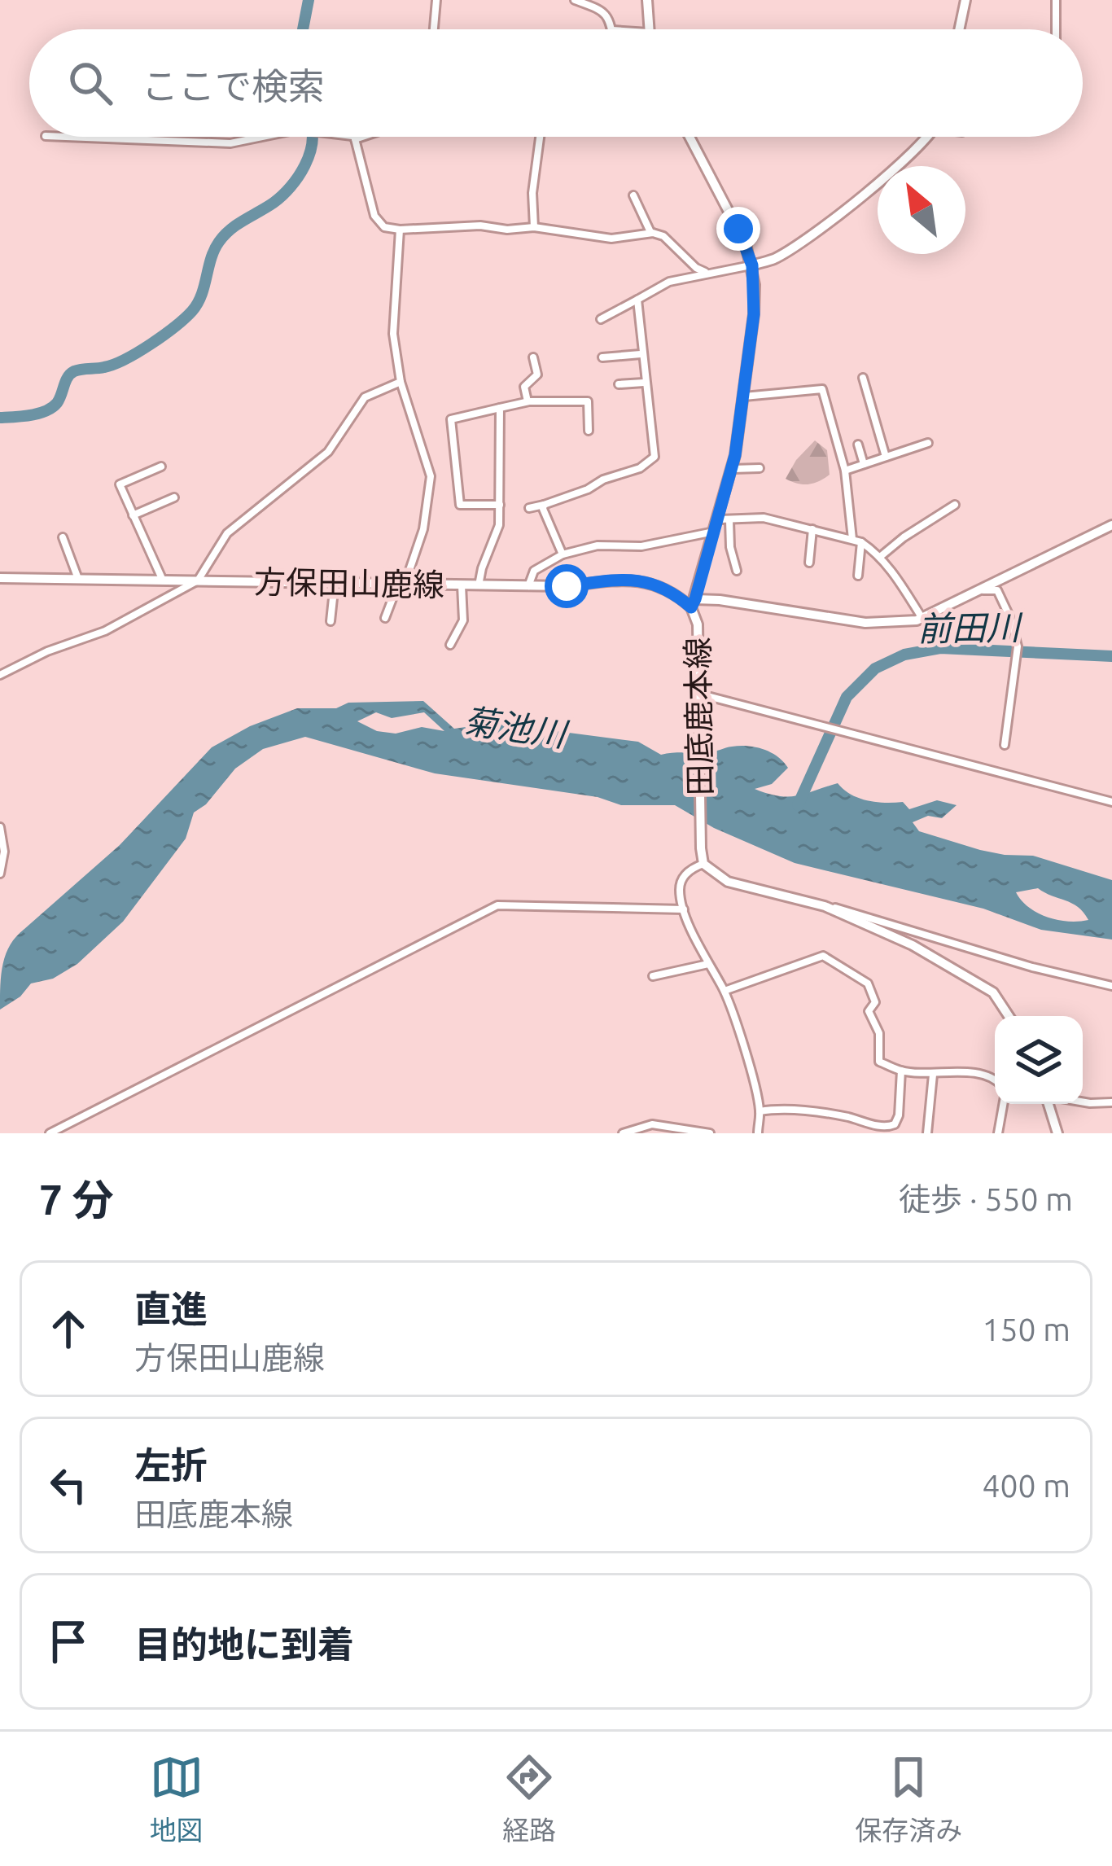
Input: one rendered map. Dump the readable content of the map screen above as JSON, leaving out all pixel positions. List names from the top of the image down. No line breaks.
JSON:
{"streets":{"main road":["方保田山鹿線","田底鹿本線"]},"crossings":[["方保田山鹿線","田底鹿本線"]],"water":["前田川","菊池川"],"north":"top left","page":{"search":"ここで検索","heading":["7 分","徒歩 · 550 m"],"list":[["直進","方保田山鹿線","150 m"],["左折","田底鹿本線","400 m"],"目的地に到着"],"nav":["地図","経路","保存済み"]}}
